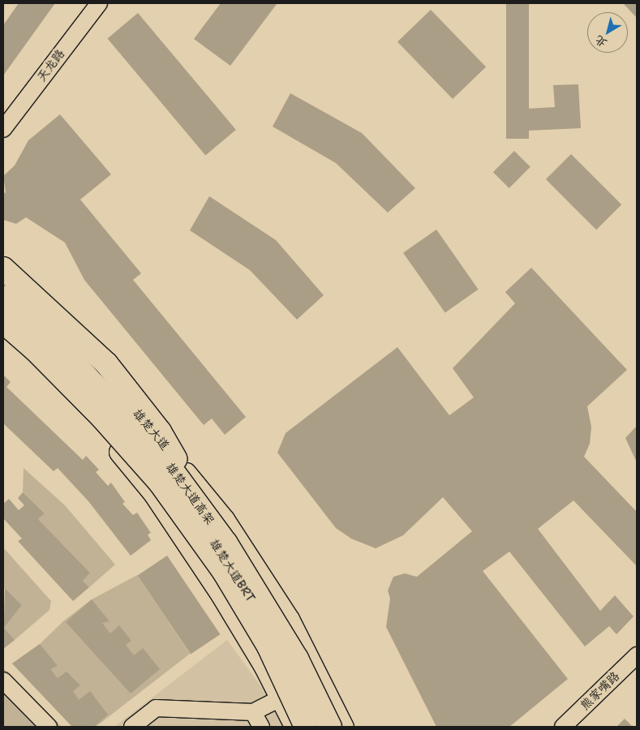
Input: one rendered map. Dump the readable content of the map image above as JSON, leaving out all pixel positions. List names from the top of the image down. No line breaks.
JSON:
{"streets":{"highway":["雄楚大道高架"],"main road":["雄楚大道"],"street":["天龙路","雄楚大道BRT","熊家嘴路"]},"north":"bottom left"}
